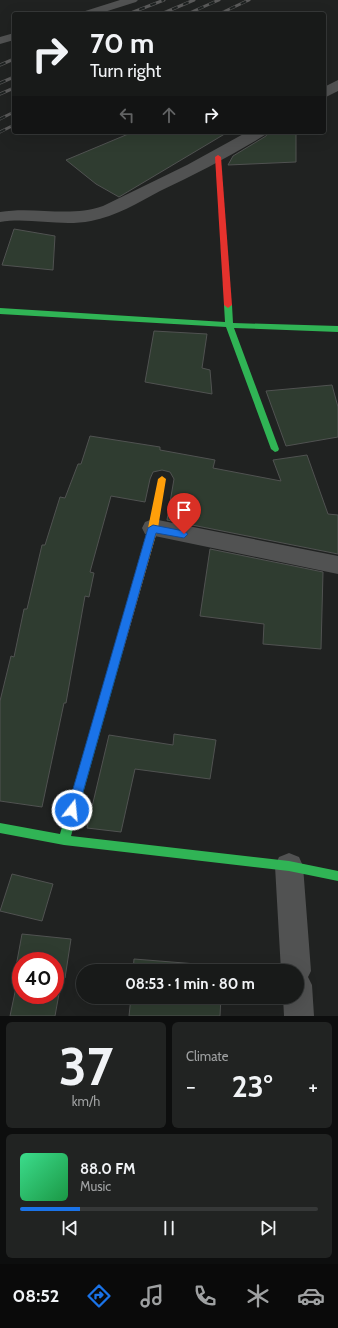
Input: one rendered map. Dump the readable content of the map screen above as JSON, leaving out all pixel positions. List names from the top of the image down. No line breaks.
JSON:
{"page":{"turn":["70 m","Turn right"],"limit":"40","trip":"08:53 · 1 min · 80 m","tile":[["37","km/h"],"Climate"],"heat":["−","23°","+"],"song":["88.0 FM","Music"],"tabs":"08:52"}}
